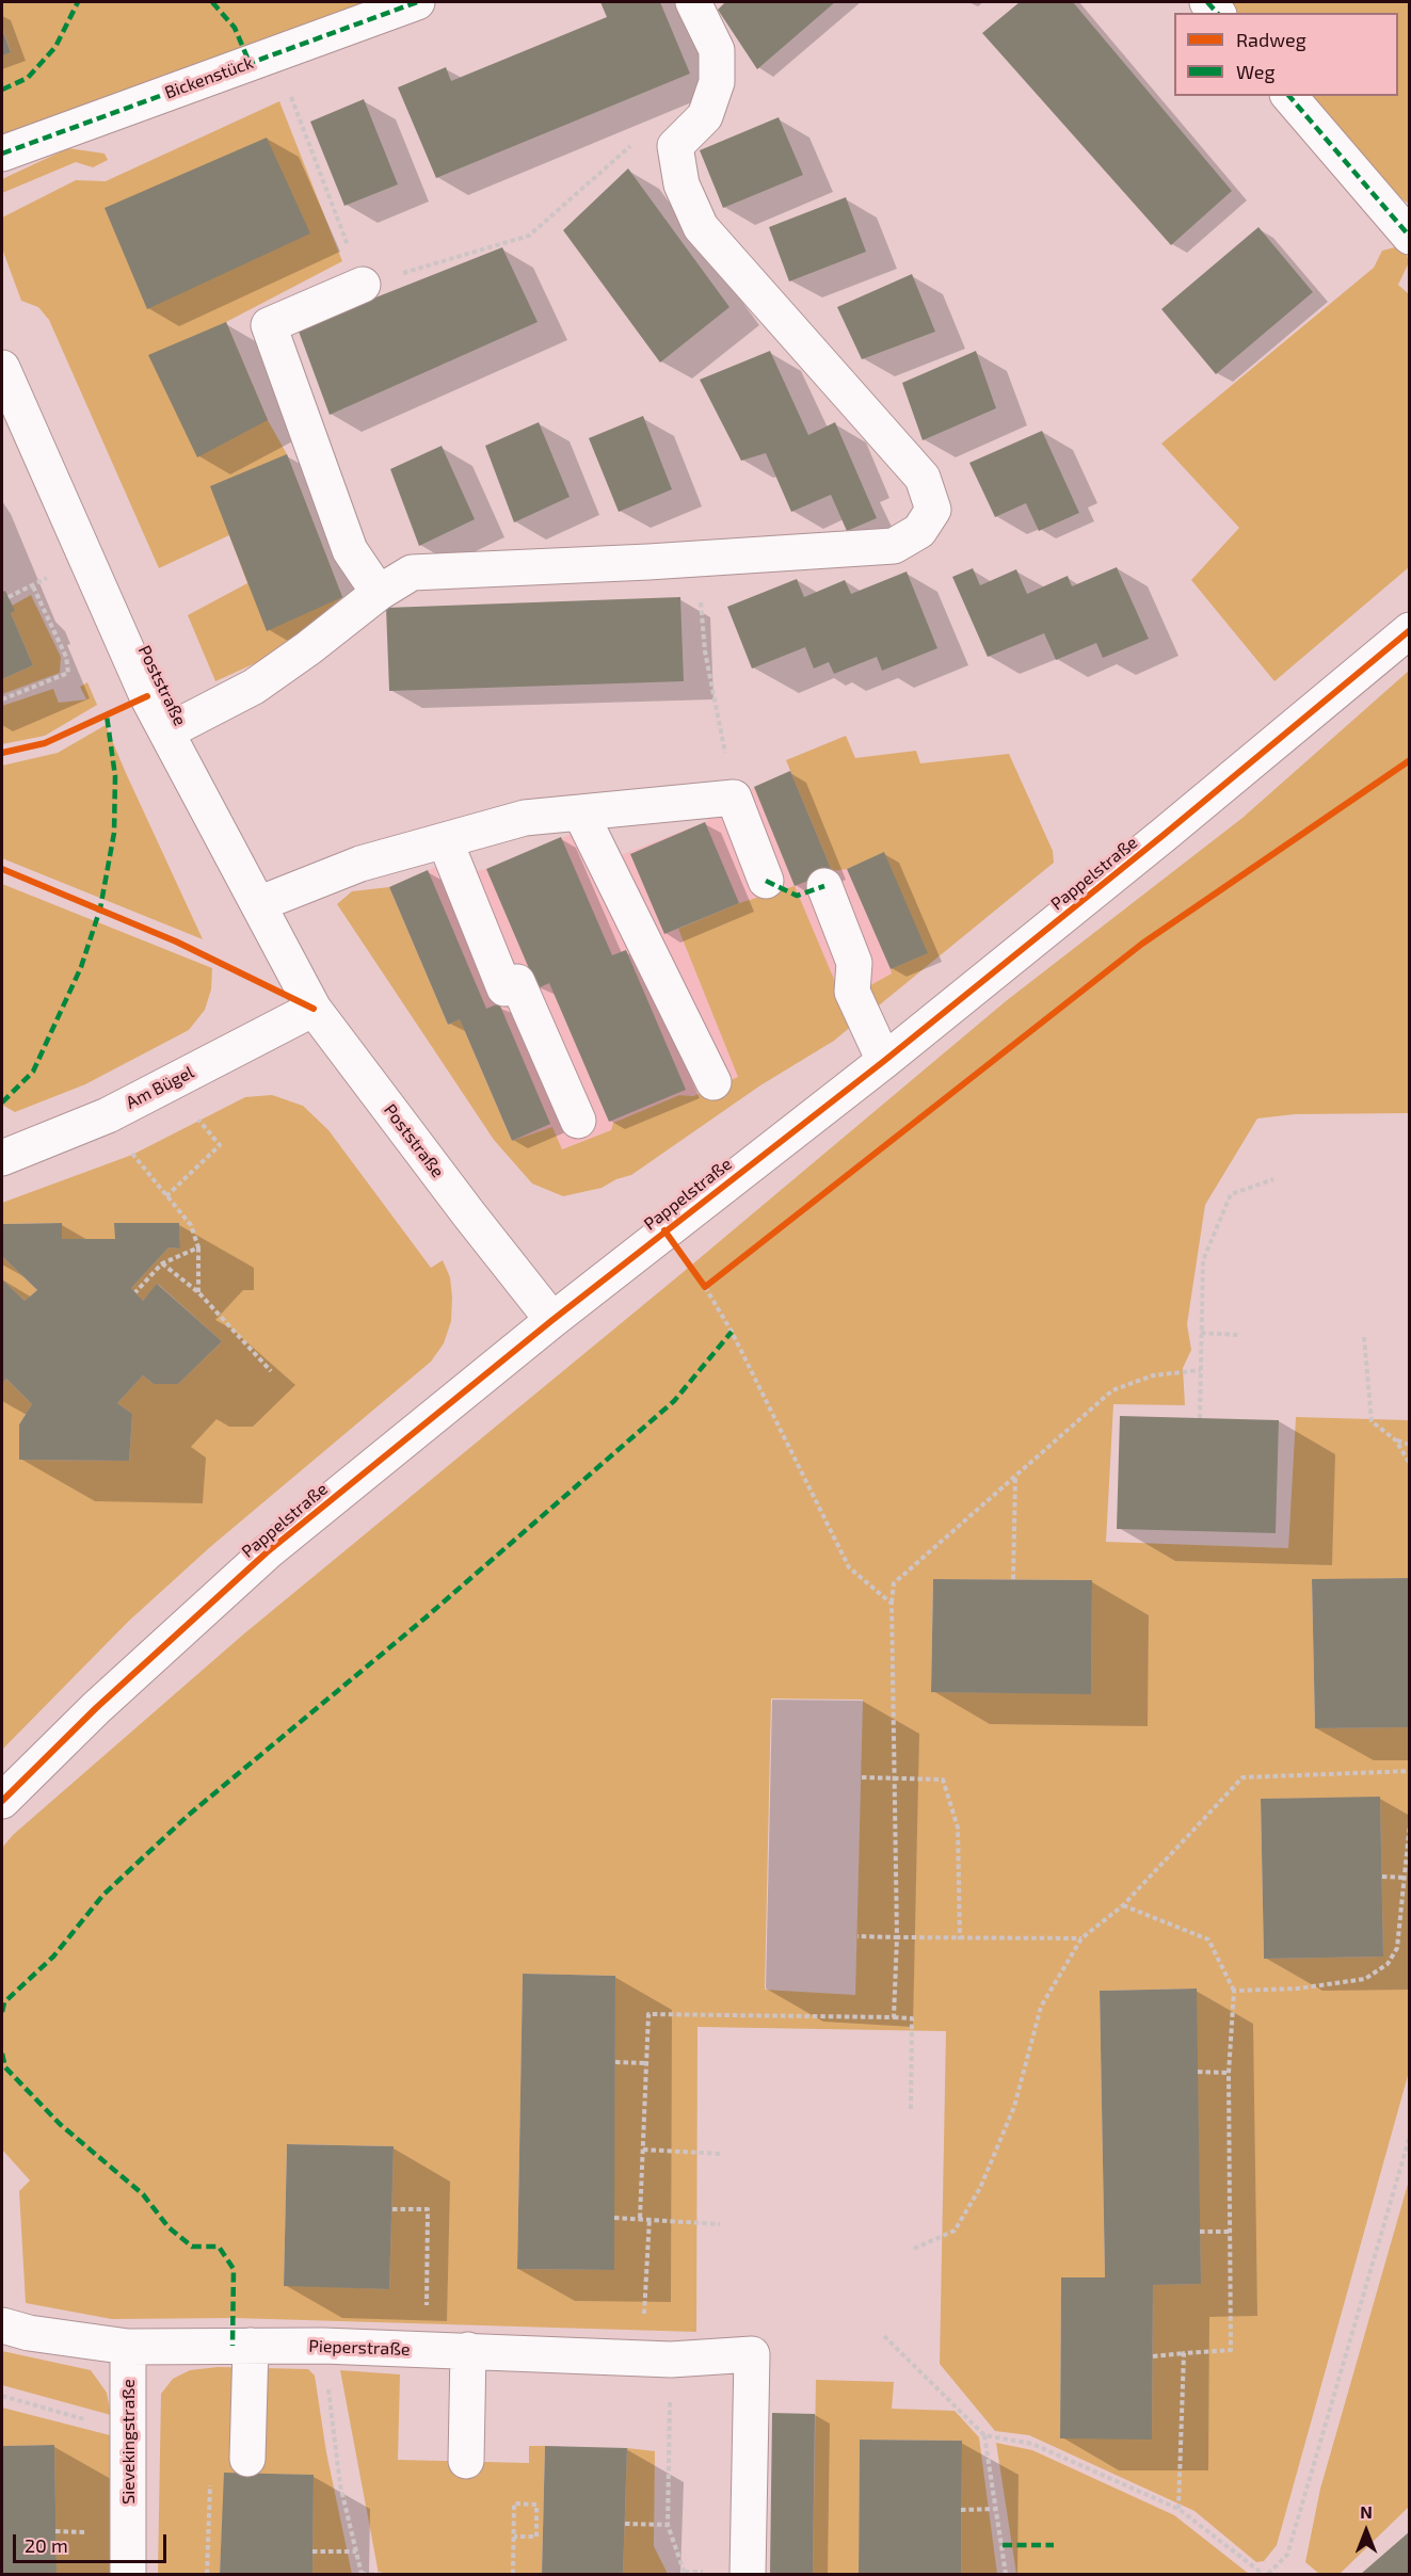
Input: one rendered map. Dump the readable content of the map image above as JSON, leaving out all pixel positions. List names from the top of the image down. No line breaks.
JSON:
{"streets":{"street":["Bickenstück","Poststraße","Pappelstraße","Am Bügel","Pieperstraße","Sievekingstraße"]},"crossings":[["Poststraße","Pappelstraße"],["Poststraße","Am Bügel"],["Pieperstraße","Sievekingstraße"]],"legend":["Radweg","Weg"],"scale_bar":"20 m","north":"top"}
